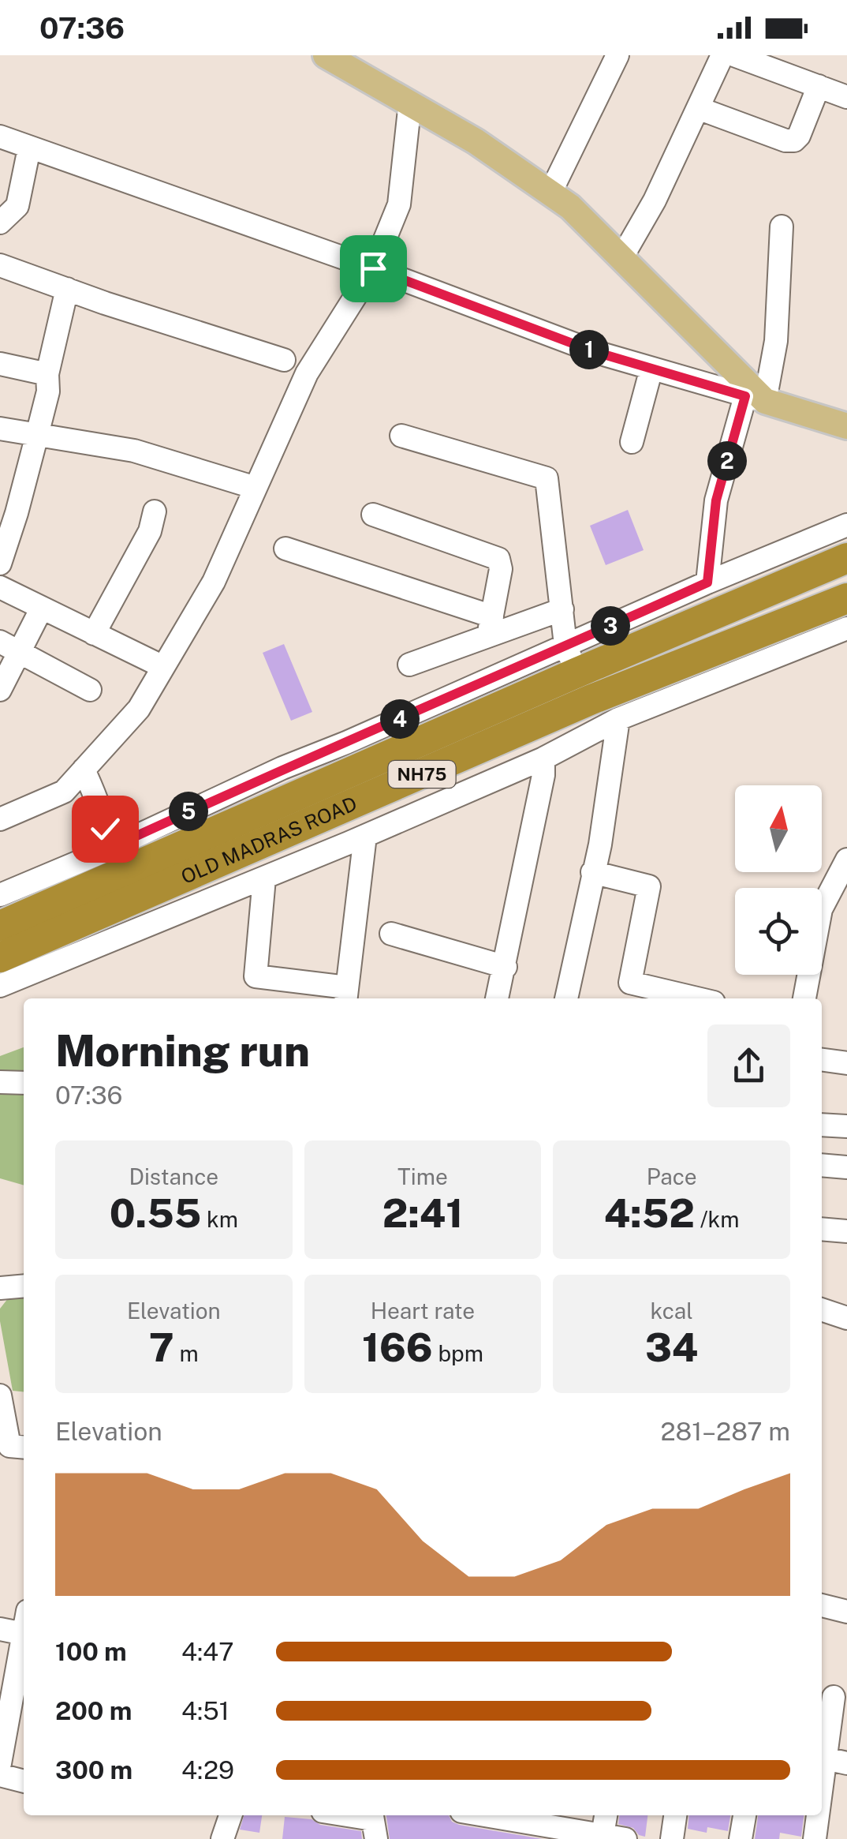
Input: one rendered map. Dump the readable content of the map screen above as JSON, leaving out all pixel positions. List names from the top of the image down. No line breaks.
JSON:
{"streets":{"highway":["NH75","OLD MADRAS ROAD"]},"north":"top","page":{"status":"07:36","pins":["1","2","3","4","5"],"heading":["Morning run","07:36"],"stats":[["Distance","0.55 km"],["Time","2:41"],["Pace","4:52 /km"],["Elevation","7 m"],["Heart rate","166 bpm"],["kcal","34"]],"chart":["Elevation","281–287 m"],"list":[{"name":"100 m","note":"4:47"},{"name":"200 m","note":"4:51"},{"name":"300 m","note":"4:29"}]}}
